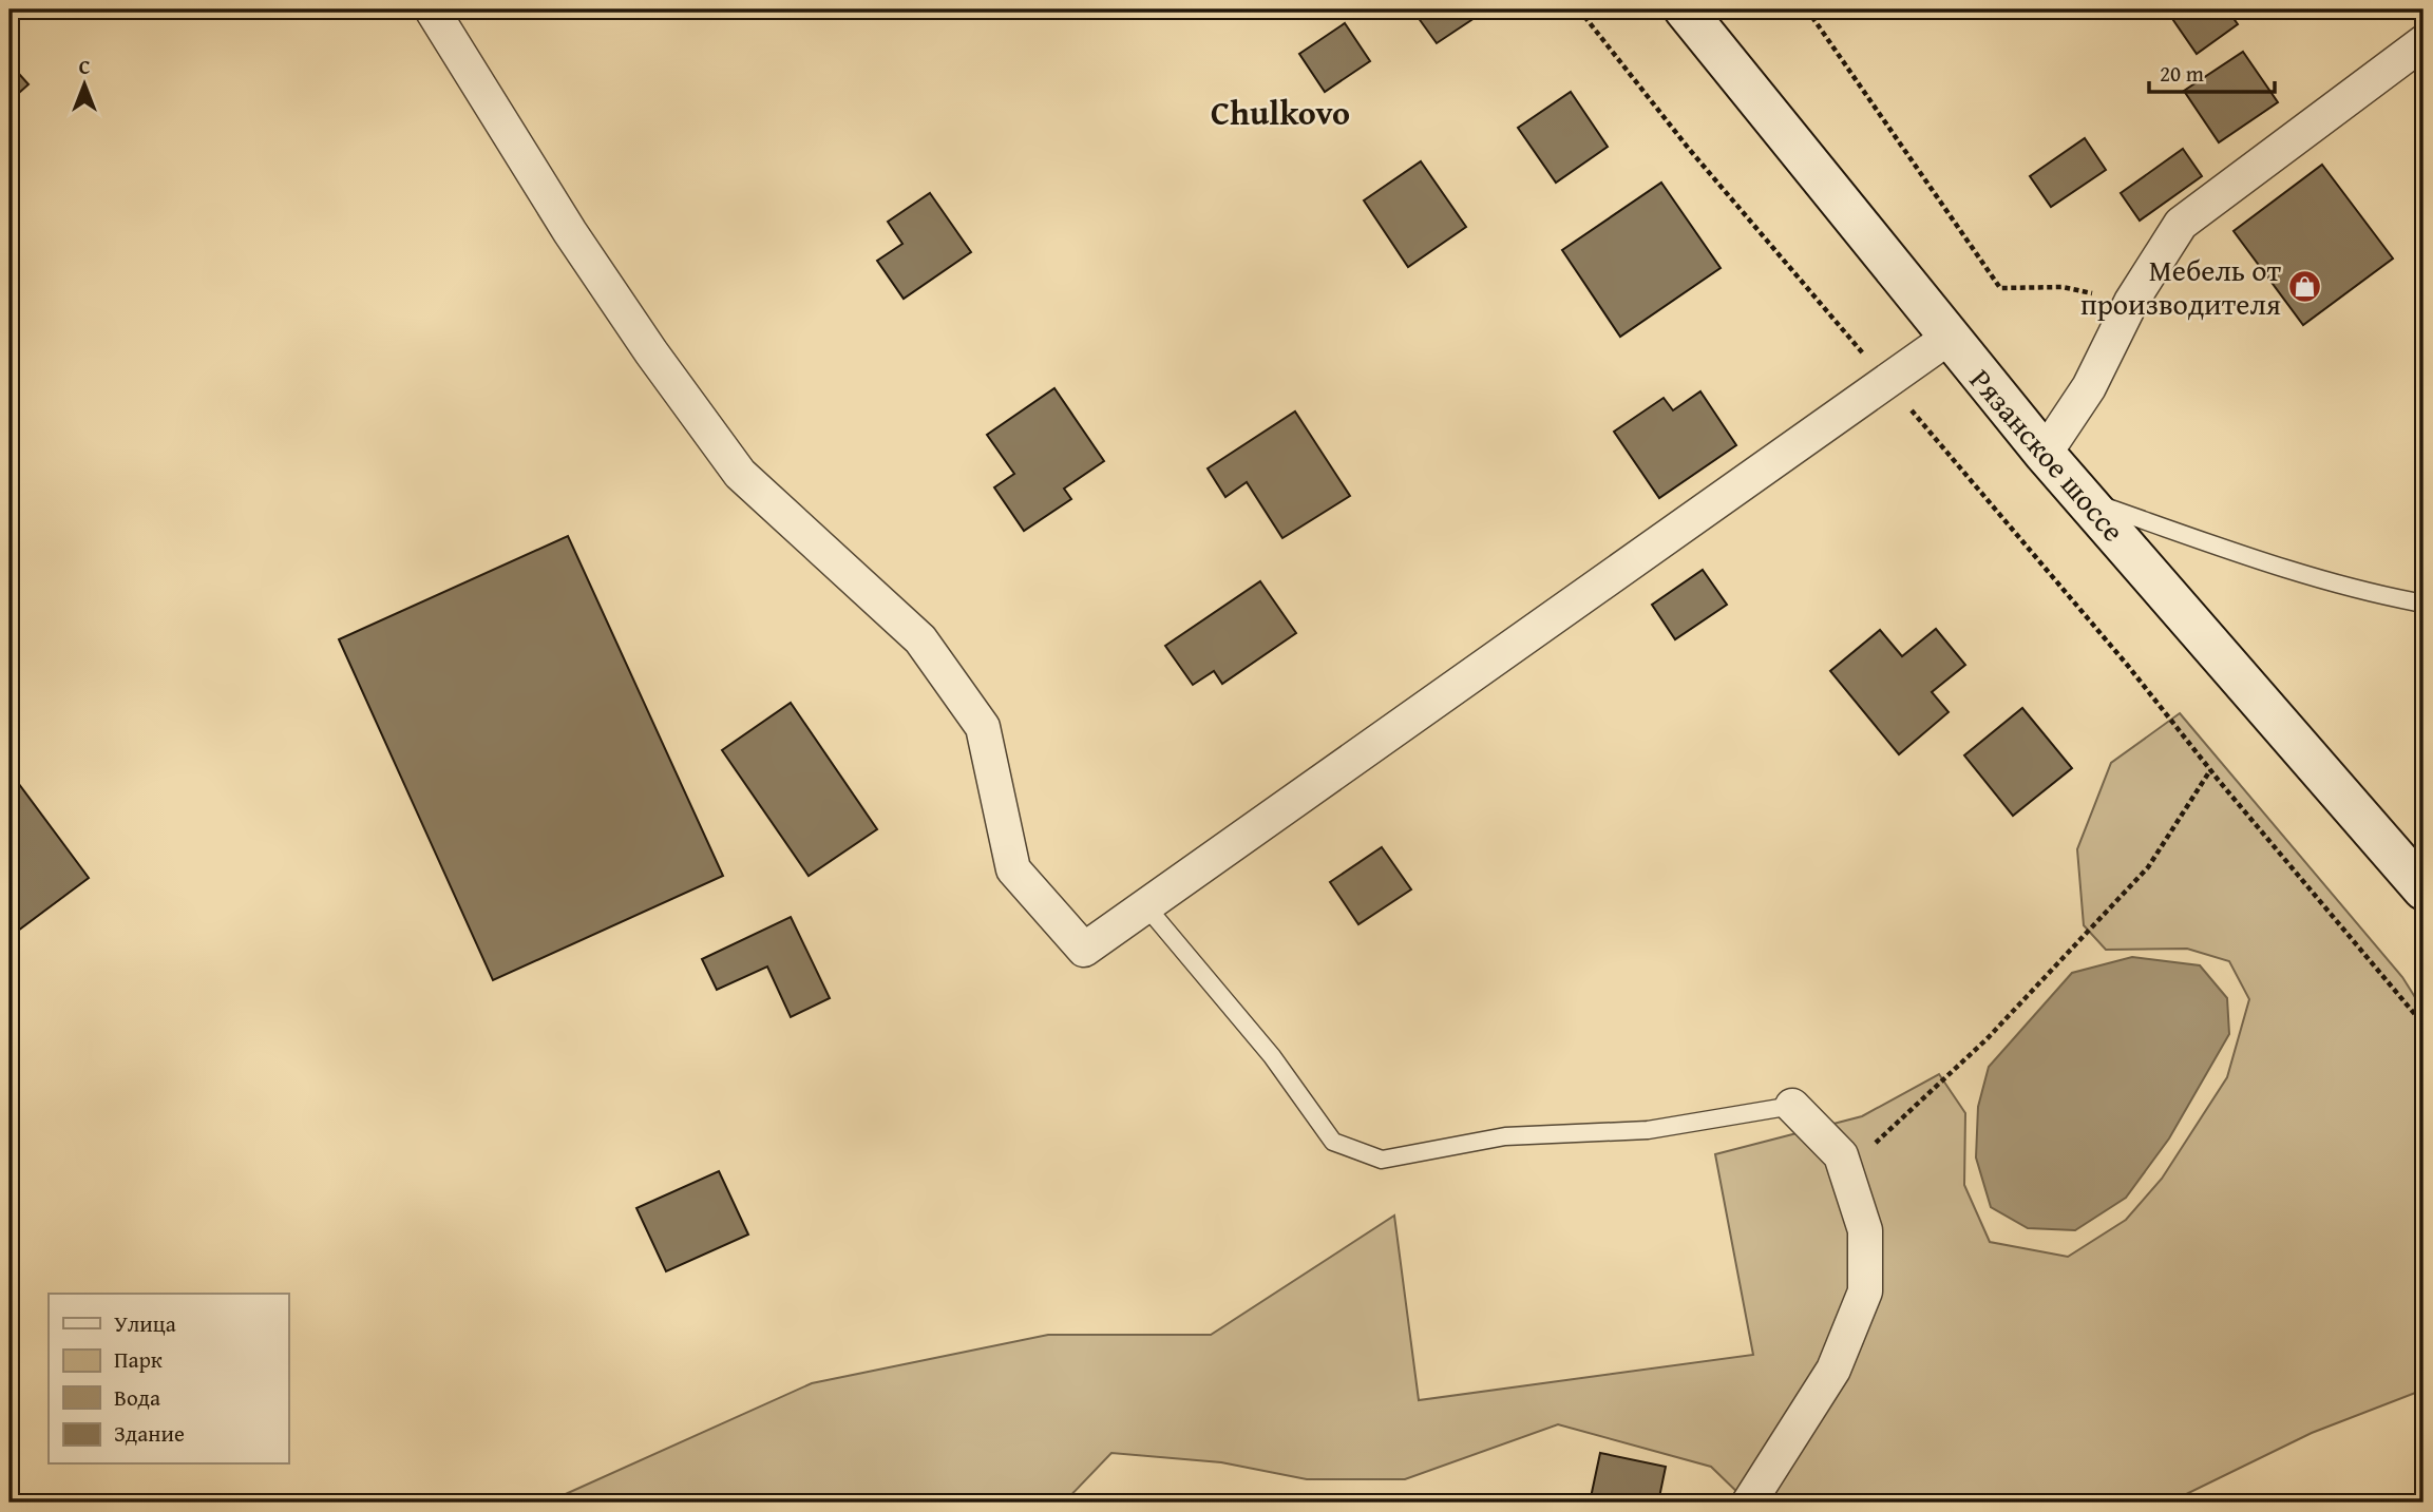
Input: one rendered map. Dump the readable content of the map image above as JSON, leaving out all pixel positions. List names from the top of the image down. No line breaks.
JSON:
{"streets":{"main road":["Рязанское шоссе"]},"districts":["Chulkovo"],"places":{"shop":["Мебель от производителя"]},"legend":["Улица","Парк","Вода","Здание"],"scale_bar":"20 m","north":"top"}
